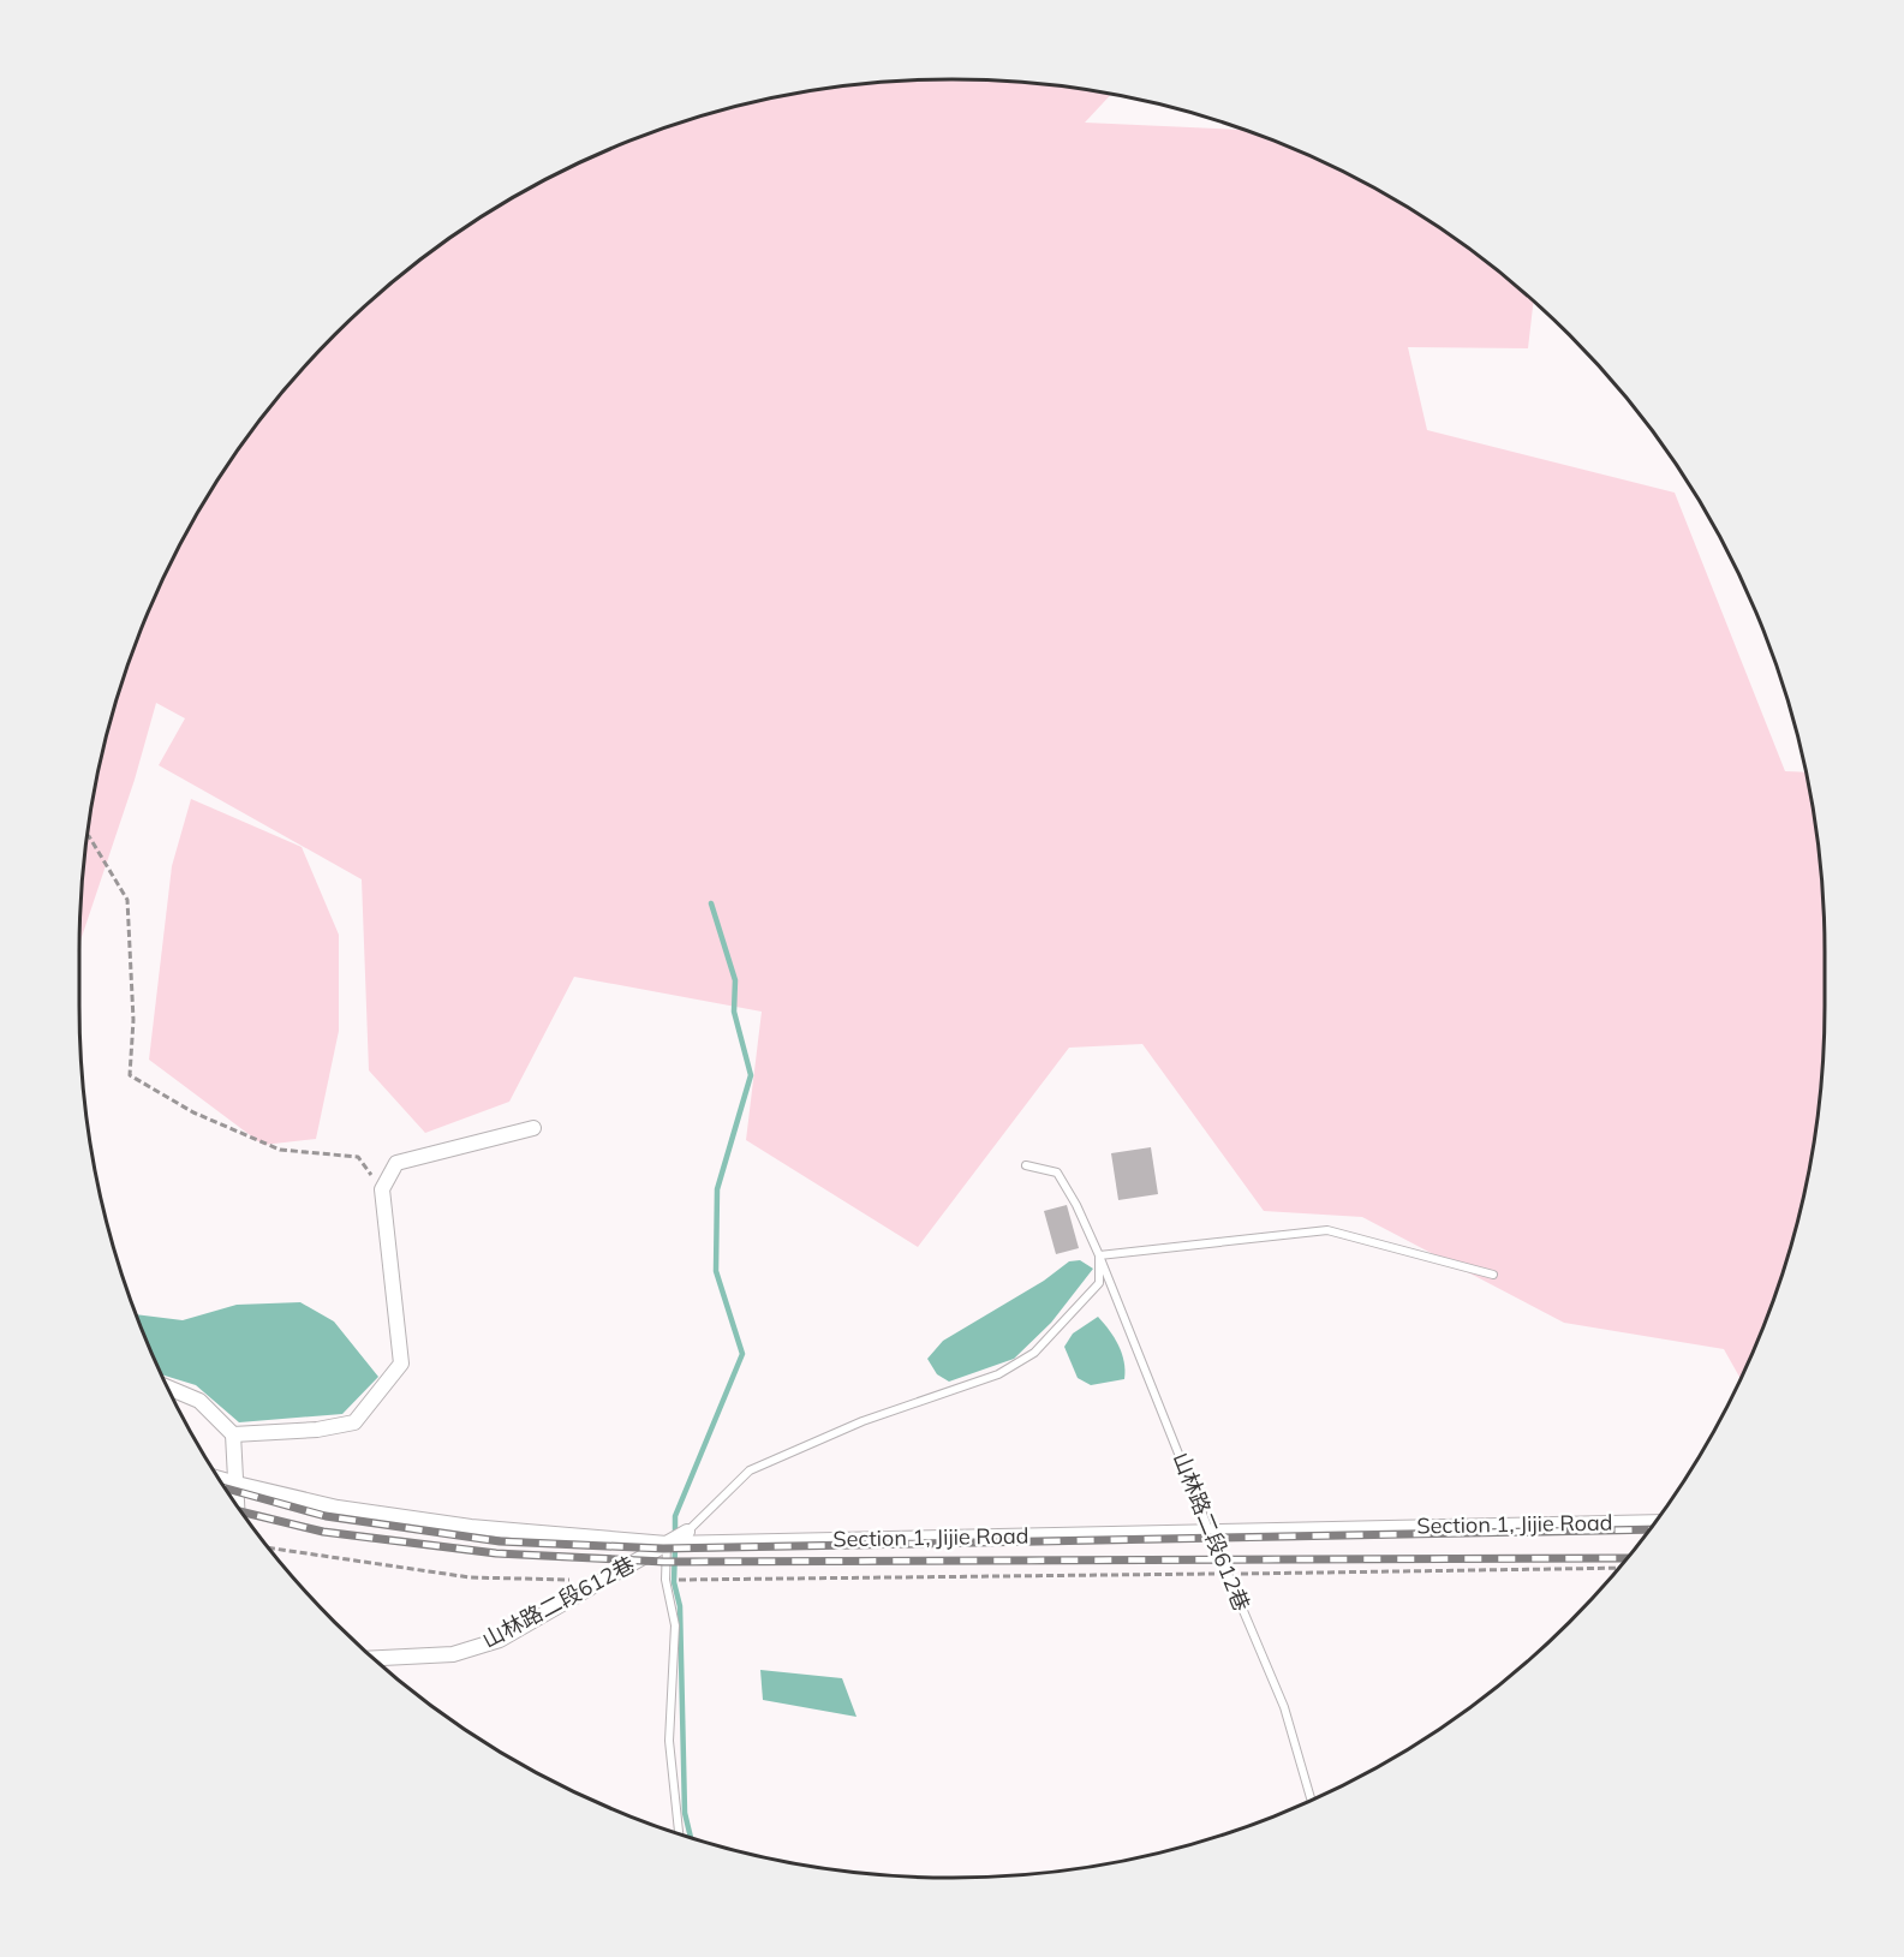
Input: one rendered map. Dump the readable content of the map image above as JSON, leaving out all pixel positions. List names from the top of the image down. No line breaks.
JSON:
{"streets":{"street":["Section 1, Jijie Road","山林路二段612巷"]},"crossings":[["Section 1, Jijie Road","山林路二段612巷"]]}
